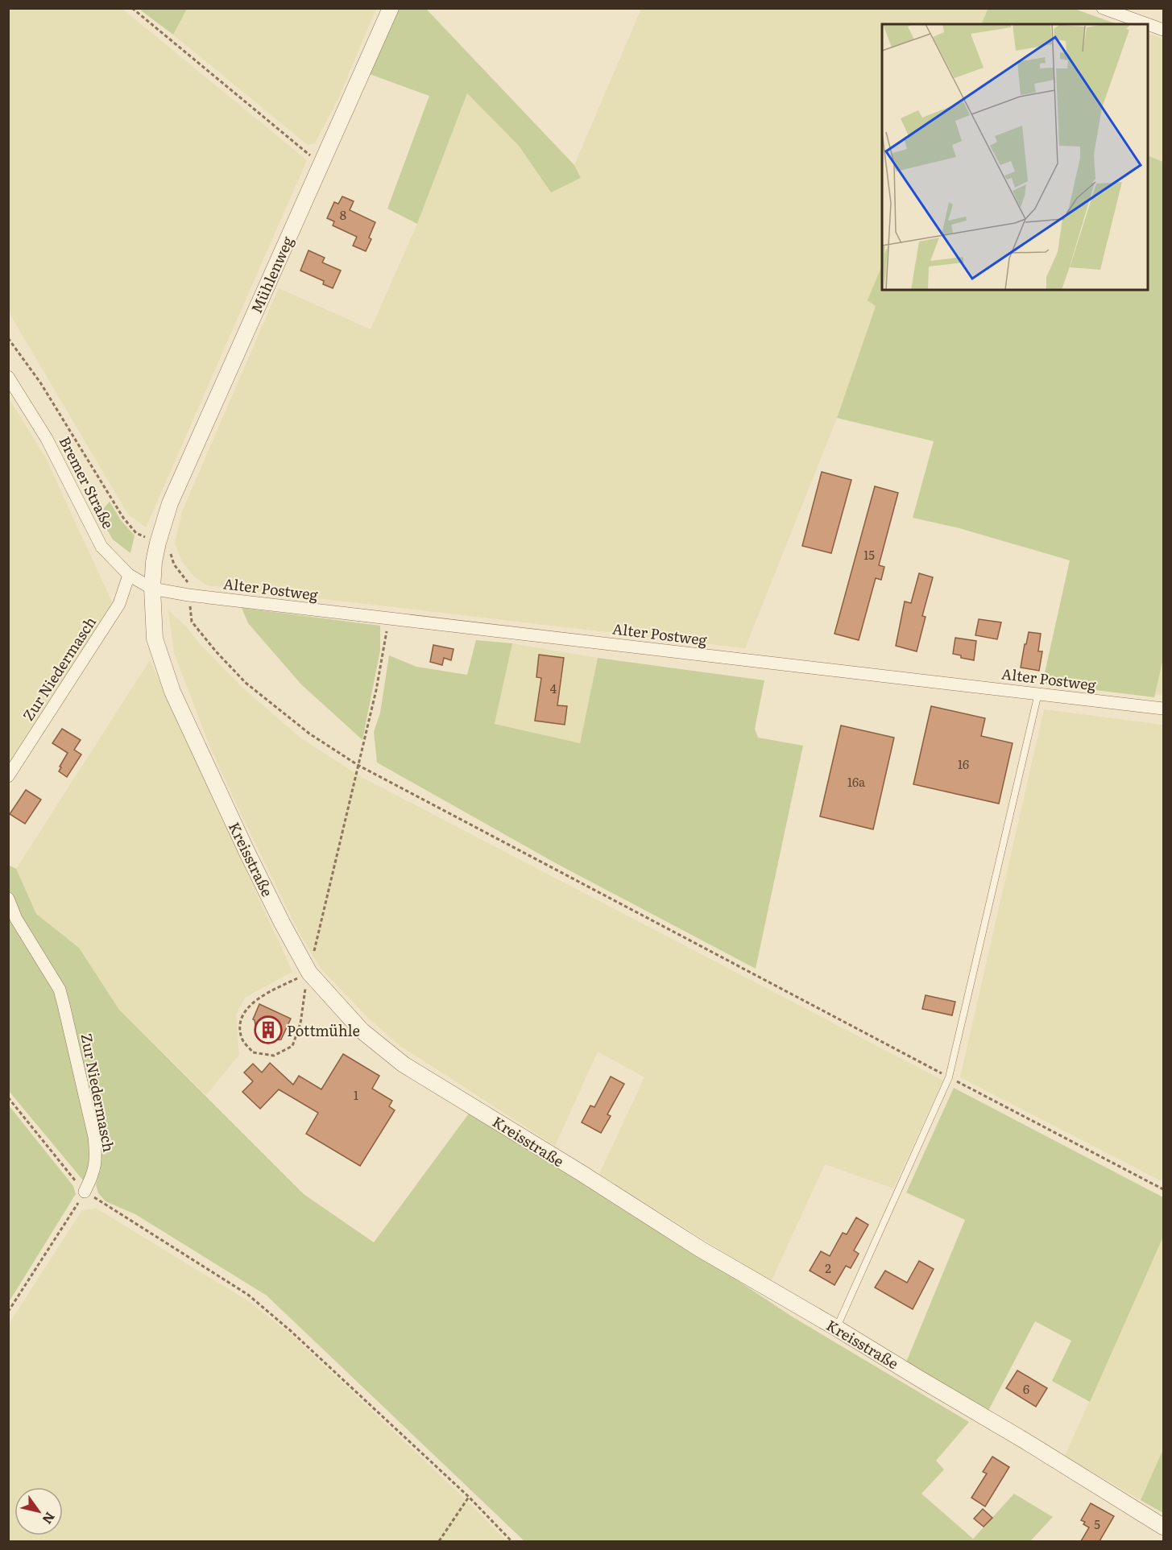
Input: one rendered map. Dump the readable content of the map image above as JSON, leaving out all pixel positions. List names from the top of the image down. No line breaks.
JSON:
{"streets":{"street":["Mühlenweg","Bremer Straße","Alter Postweg","Zur Niedermasch","Kreisstraße"]},"crossings":[["Mühlenweg","Kreisstraße"],["Bremer Straße","Alter Postweg"],["Bremer Straße","Zur Niedermasch"],["Bremer Straße","Kreisstraße"],["Alter Postweg","Kreisstraße"]],"places":{"building":["Pottmühle"]},"house_numbers":["8","15","4","16","16a","1","2","6","5"],"north":"bottom right"}
